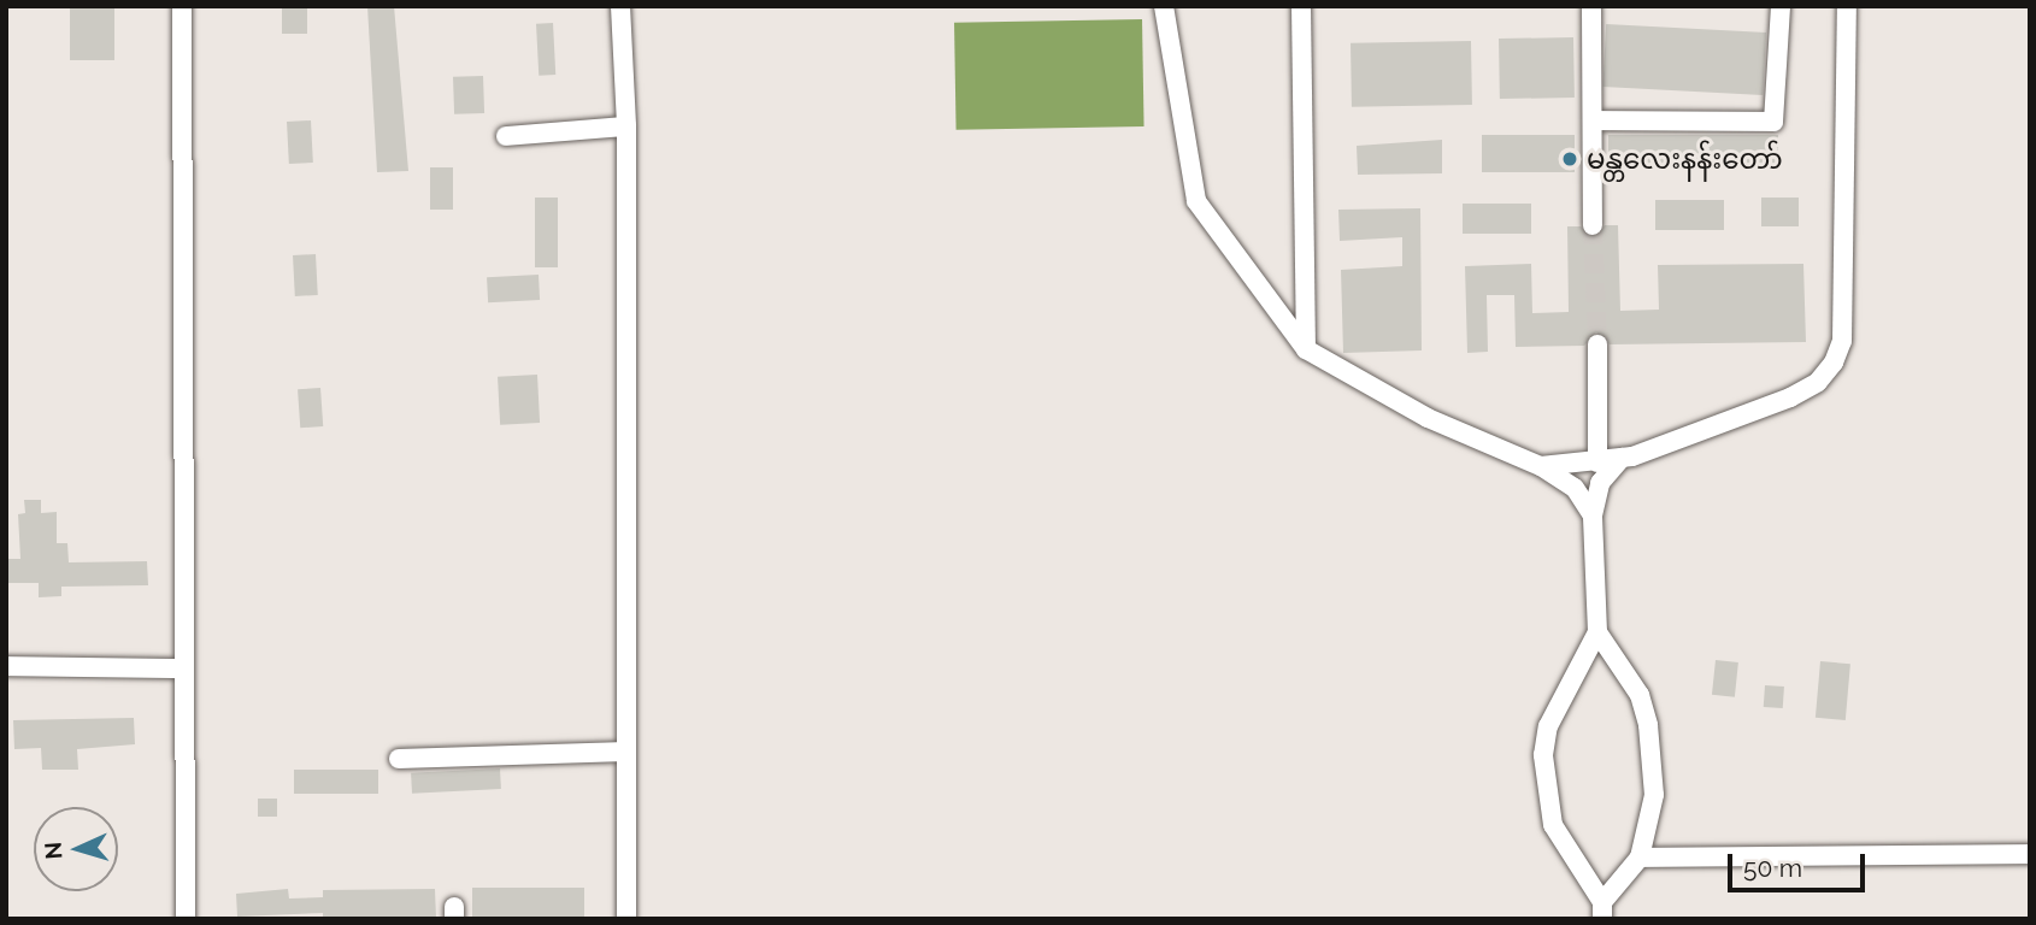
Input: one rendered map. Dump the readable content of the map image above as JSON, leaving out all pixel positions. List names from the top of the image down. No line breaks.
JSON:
{"places":["မန္တလေးနန်းတော်"],"scale_bar":"50 m","north":"left"}
